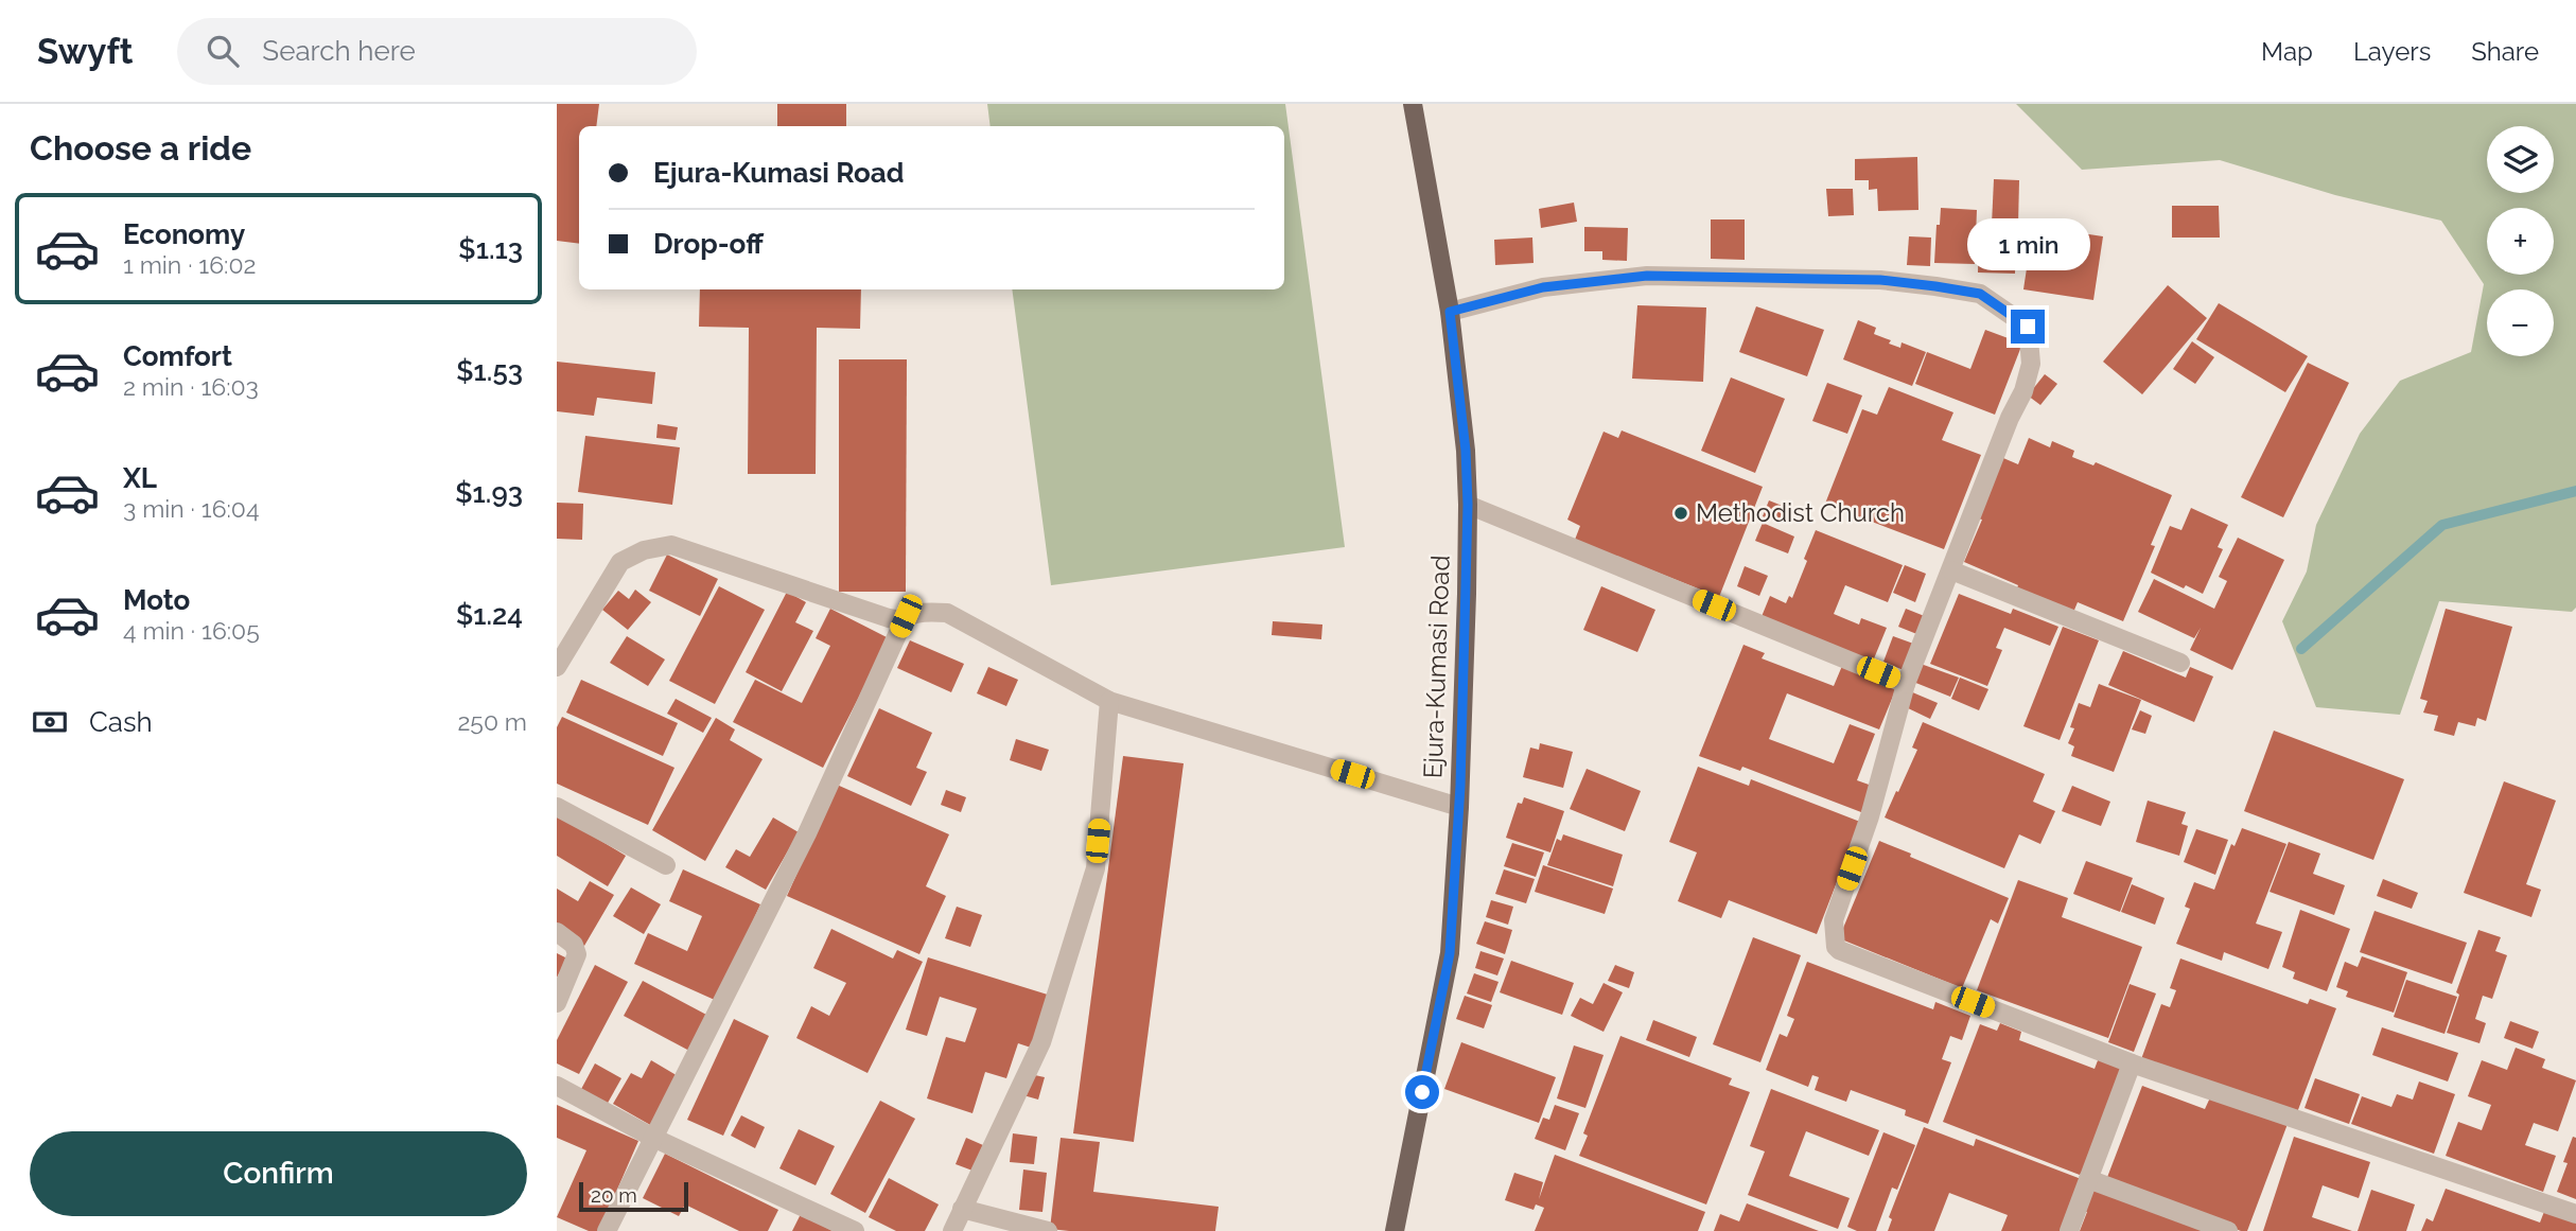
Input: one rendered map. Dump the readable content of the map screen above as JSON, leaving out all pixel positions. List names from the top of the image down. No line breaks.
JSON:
{"streets":{"main road":["Ejura-Kumasi Road"]},"places":["Methodist Church"],"scale_bar":"20 m","page":{"header":"Swyft","search":"Search here","nav":["Map","Layers","Share"],"heading":"Choose a ride","map_buttons":["+","−"],"banner":["Ejura-Kumasi Road","Drop-off"],"list":[{"name":"Economy","note":"1 min · 16:02","value":"$1.13"},{"name":"Comfort","note":"2 min · 16:03","value":"$1.53"},{"name":"XL","note":"3 min · 16:04","value":"$1.93"},{"name":"Moto","note":"4 min · 16:05","value":"$1.24"}],"bubble":"1 min","pay":["Cash","250 m"],"buttons":"Confirm","scale":"20 m"}}
